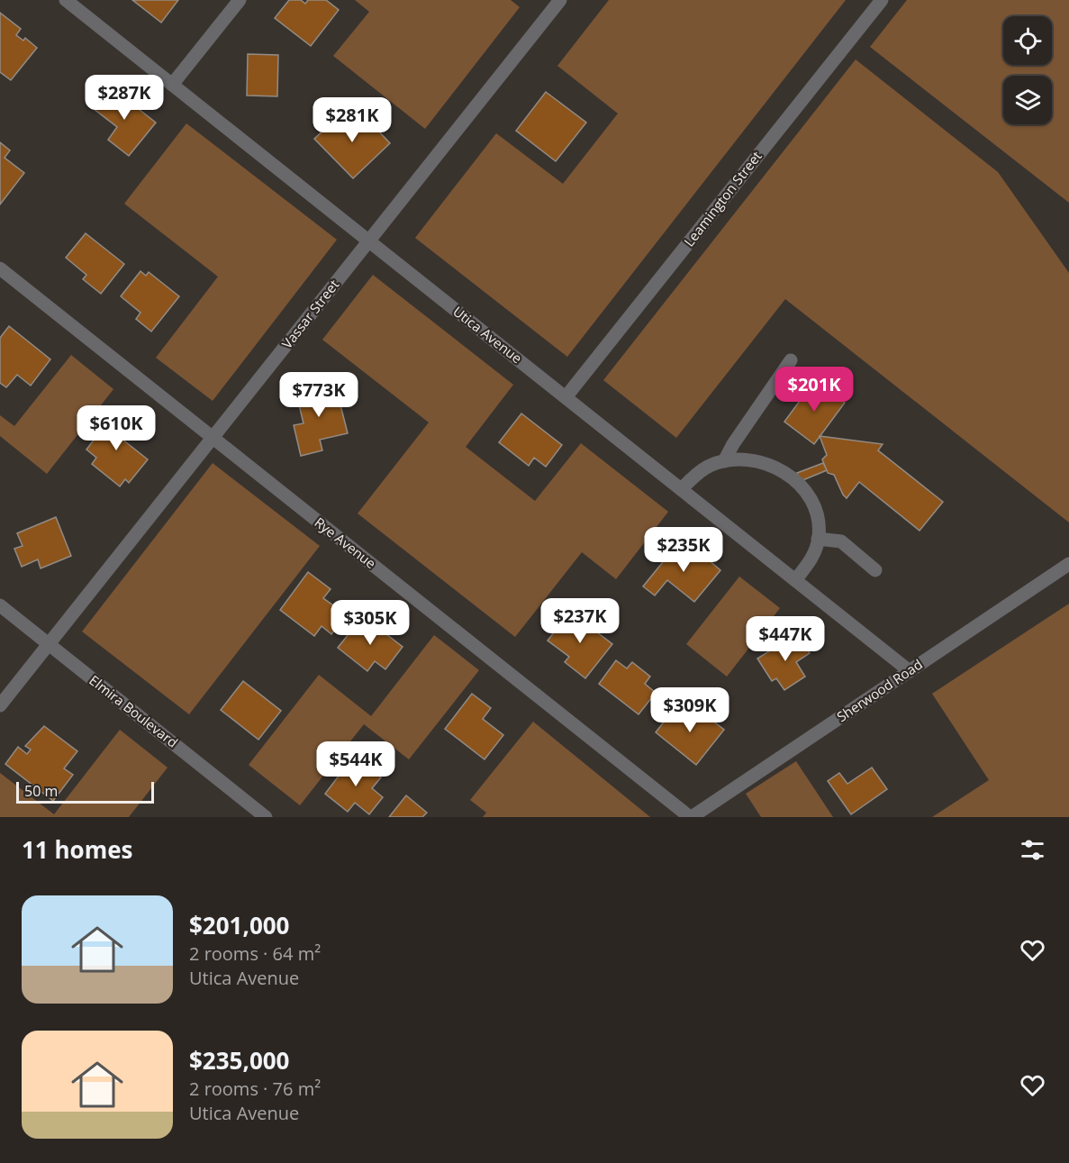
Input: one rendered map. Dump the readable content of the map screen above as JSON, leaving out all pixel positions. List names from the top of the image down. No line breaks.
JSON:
{"streets":{"street":["Leamington Street","Vassar Street","Utica Avenue","Rye Avenue","Sherwood Road","Elmira Boulevard"]},"crossings":[["Leamington Street","Utica Avenue"],["Vassar Street","Utica Avenue"],["Vassar Street","Rye Avenue"],["Vassar Street","Elmira Boulevard"],["Utica Avenue","Sherwood Road"],["Rye Avenue","Sherwood Road"]],"scale_bar":"50 m","page":{"price":["$287K","$281K","$201K","$773K","$610K","$235K","$237K","$305K","$447K","$309K","$544K"],"scale":"50 m","heading":"11 homes","list":[{"name":"$201,000","note":"2 rooms · 64 m² · Utica Avenue"},{"name":"$235,000","note":"2 rooms · 76 m² · Utica Avenue"}]}}
